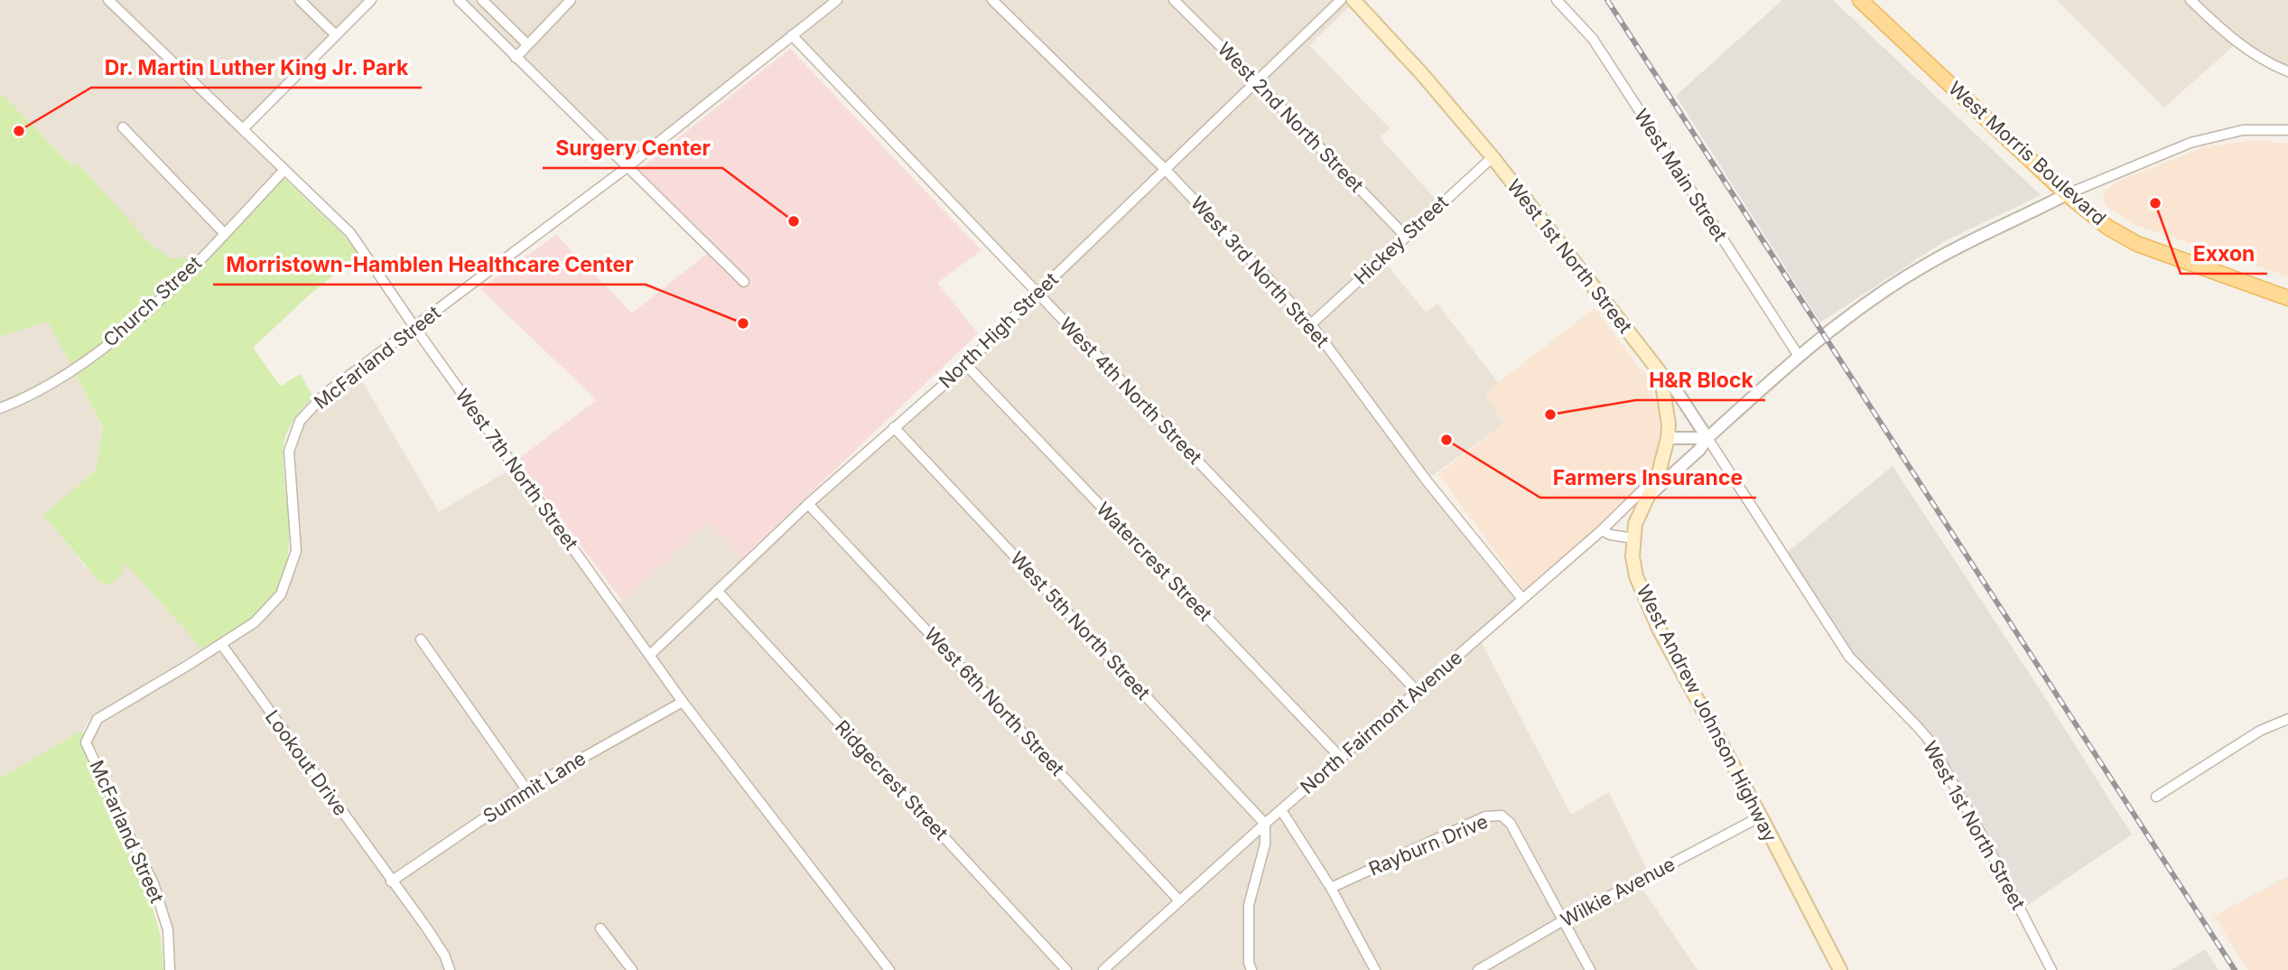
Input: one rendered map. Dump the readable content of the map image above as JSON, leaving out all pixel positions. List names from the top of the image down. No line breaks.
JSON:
{"streets":{"main road":["West Morris Boulevard","West 1st North Street","West Andrew Johnson Highway"],"street":["West 2nd North Street","West Main Street","Hickey Street","West 3rd North Street","Church Street","North High Street","McFarland Street","West 4th North Street","West 7th North Street","Watercrest Street","West 5th North Street","West 6th North Street","North Fairmont Avenue","Lookout Drive","Ridgecrest Street","Summit Lane","Rayburn Drive","Wilkie Avenue"]},"crossings":[["West 2nd North Street","Hickey Street"],["West 2nd North Street","North High Street"],["Hickey Street","West 1st North Street"],["Hickey Street","West 3rd North Street"],["West 1st North Street","West Andrew Johnson Highway"],["West 3rd North Street","North High Street"],["West 3rd North Street","North Fairmont Avenue"],["Church Street","West 7th North Street"],["North High Street","West 4th North Street"],["North High Street","West 7th North Street"],["North High Street","Watercrest Street"],["North High Street","West 5th North Street"],["North High Street","West 6th North Street"],["North High Street","Ridgecrest Street"],["McFarland Street","West 4th North Street"],["McFarland Street","West 7th North Street"],["McFarland Street","Lookout Drive"],["West 4th North Street","North Fairmont Avenue"],["West 7th North Street","Summit Lane"],["Watercrest Street","North Fairmont Avenue"],["West 5th North Street","North Fairmont Avenue"],["West 6th North Street","North Fairmont Avenue"],["West Andrew Johnson Highway","North Fairmont Avenue"],["West Andrew Johnson Highway","Wilkie Avenue"],["Lookout Drive","Summit Lane"],["Rayburn Drive","Wilkie Avenue"]],"places":["Dr. Martin Luther King Jr. Park","Exxon","Surgery Center","Morristown-Hamblen Healthcare Center","H&R Block","Farmers Insurance"]}
